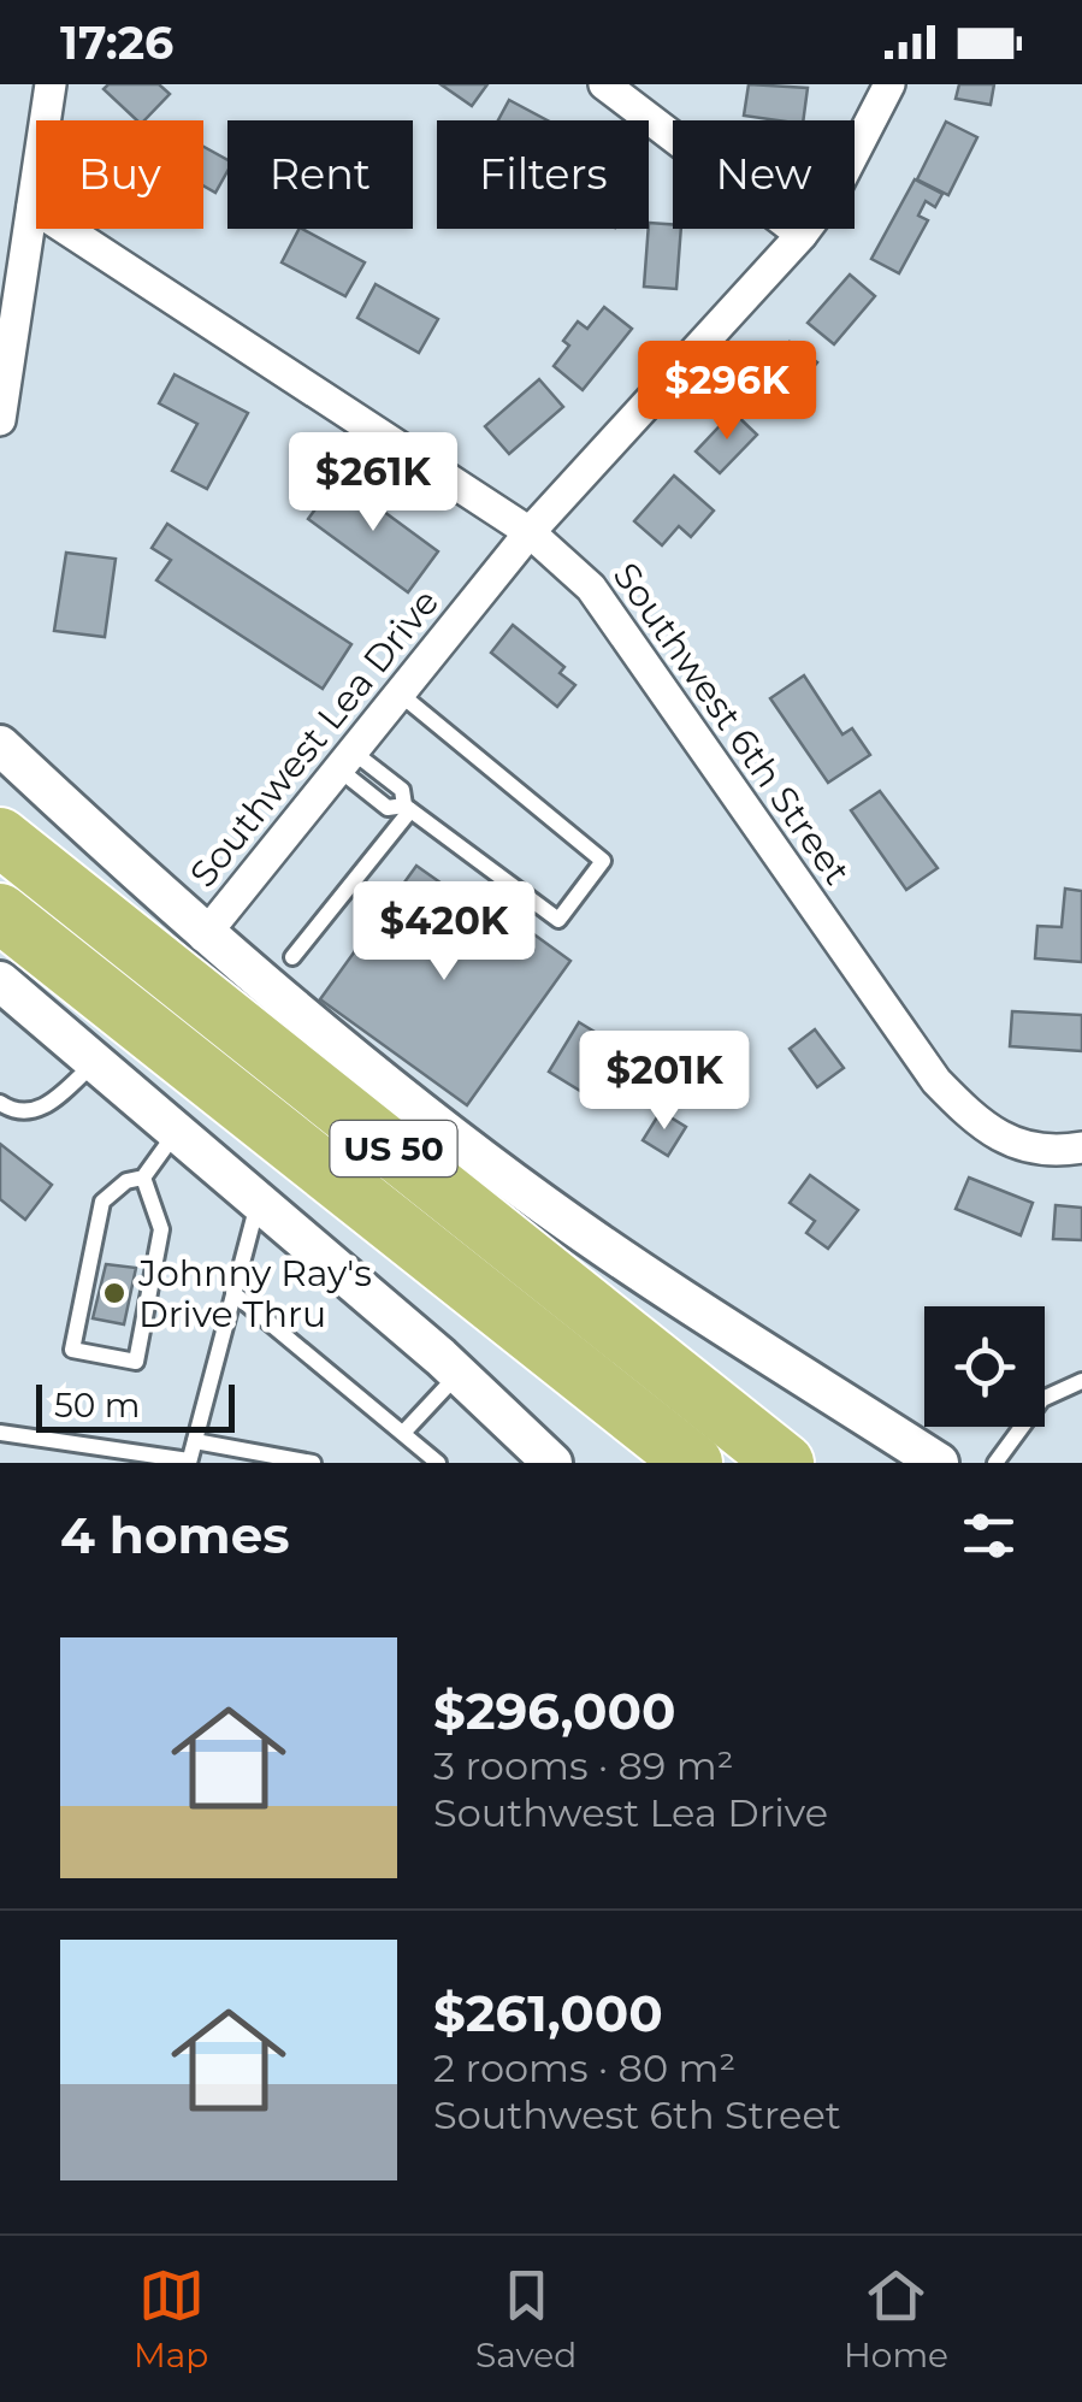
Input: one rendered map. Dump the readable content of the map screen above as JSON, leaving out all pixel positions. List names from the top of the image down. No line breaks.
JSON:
{"streets":{"highway":["US 50"],"street":["Southwest 6th Street","Southwest Lea Drive"]},"crossings":[["Southwest 6th Street","Southwest Lea Drive"]],"places":["Johnny Ray's Drive Thru"],"scale_bar":"50 m","page":{"status":"17:26","chip":["Buy","Rent","Filters","New"],"price":["$296K","$261K","$420K","$201K"],"scale":"50 m","heading":"4 homes","list":[{"name":"$296,000","note":"3 rooms · 89 m² · Southwest Lea Drive"},{"name":"$261,000","note":"2 rooms · 80 m² · Southwest 6th Street"}],"tabs":["Map","Saved","Home"]}}
